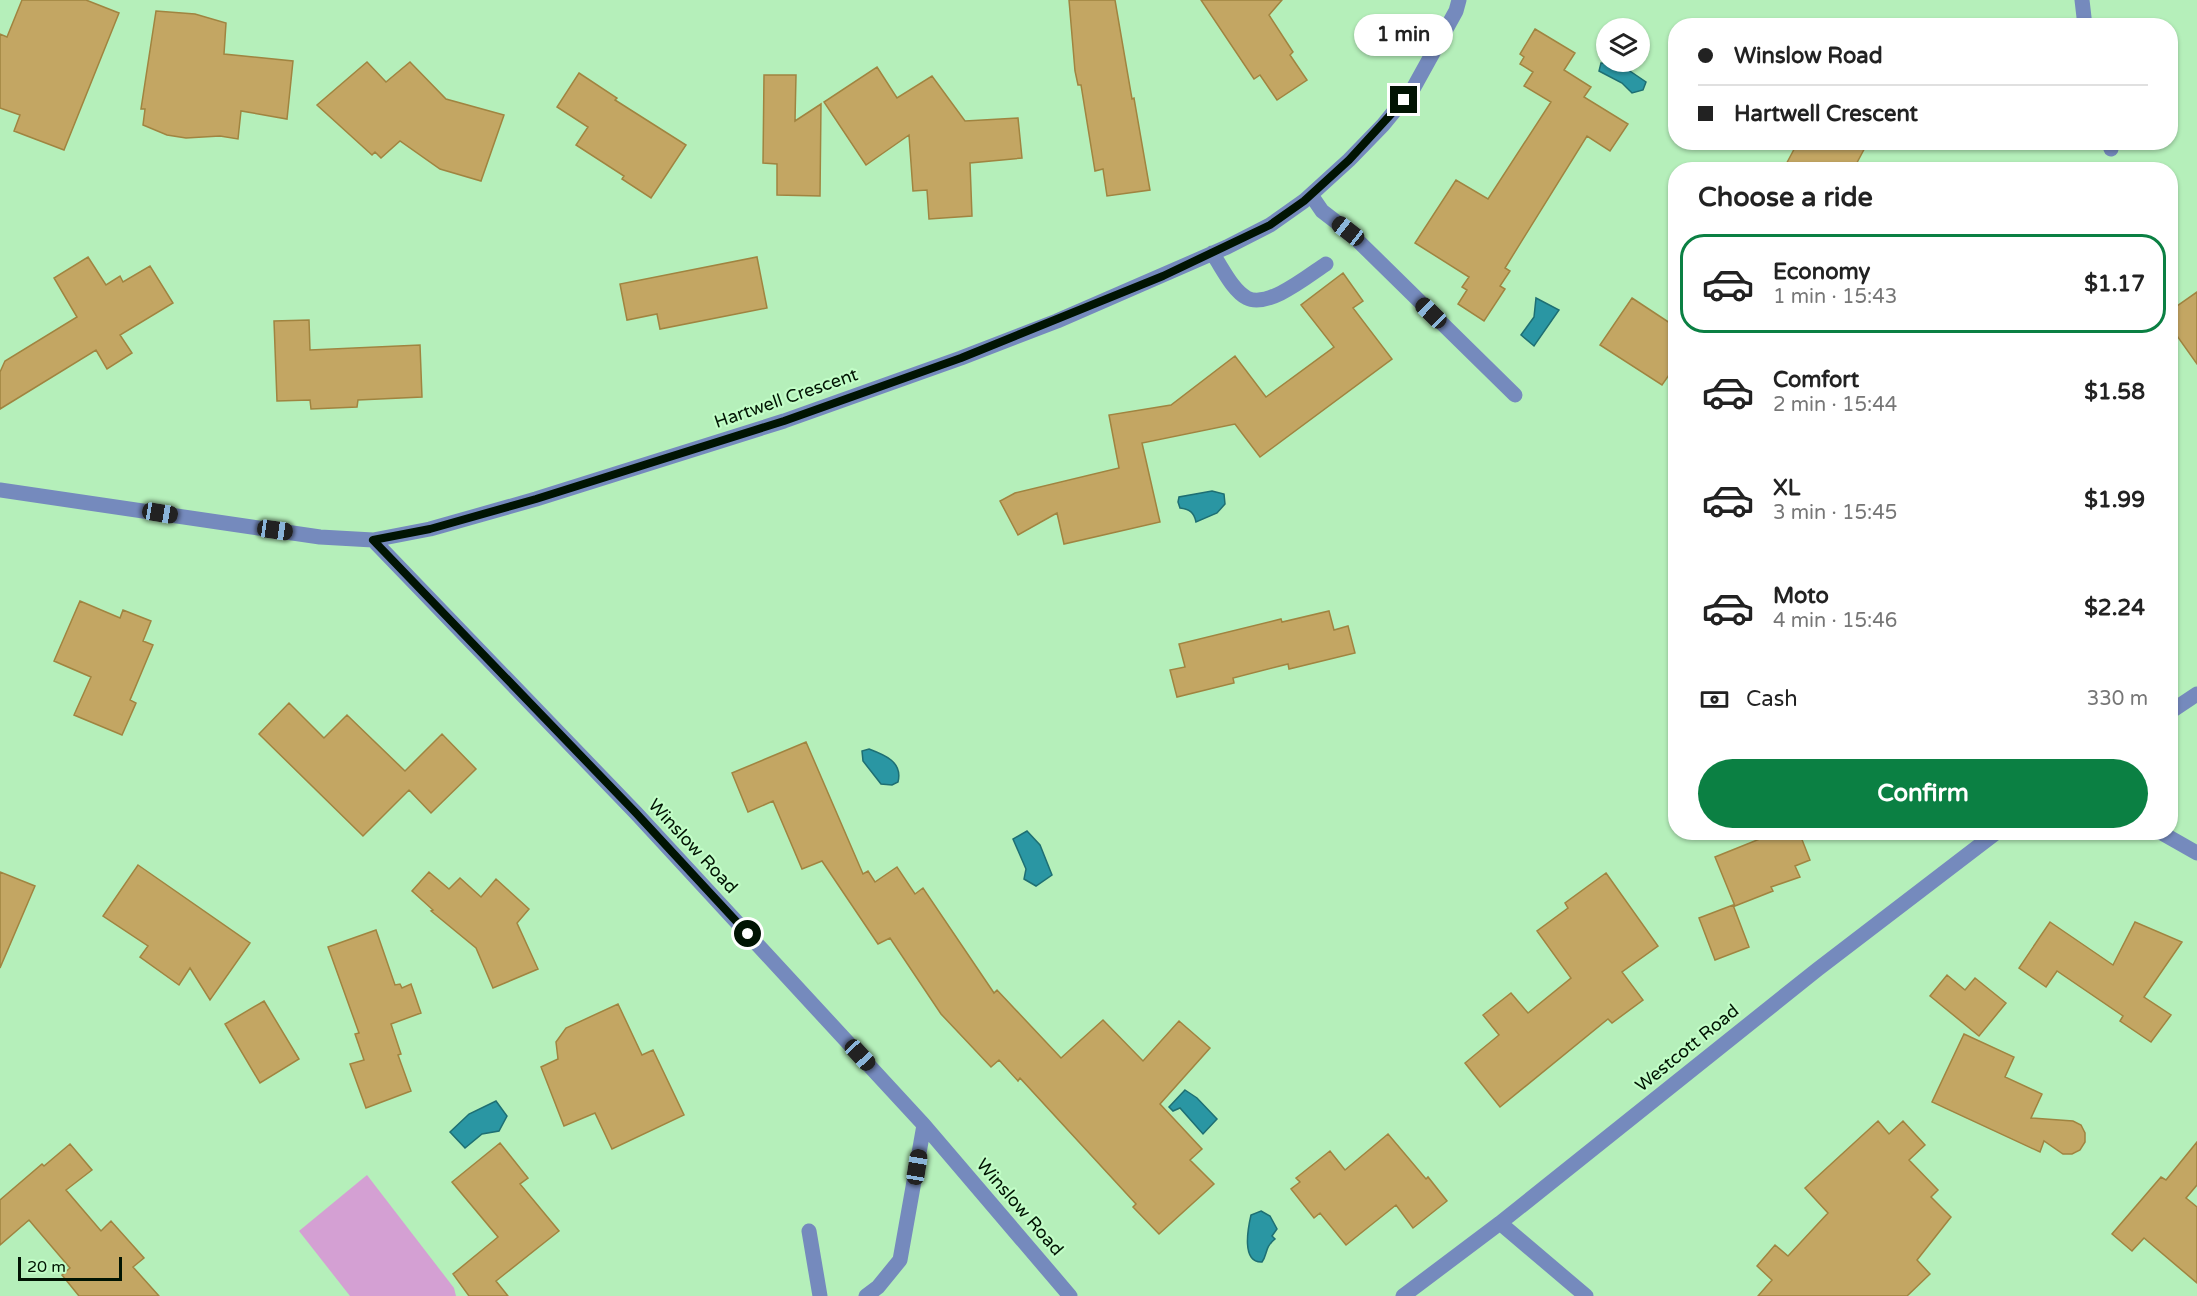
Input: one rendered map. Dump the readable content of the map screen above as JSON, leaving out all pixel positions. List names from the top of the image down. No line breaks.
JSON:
{"streets":{"street":["Hartwell Crescent","Winslow Road","Westcott Road"]},"crossings":[["Hartwell Crescent","Winslow Road"]],"scale_bar":"20 m","page":{"bubble":"1 min","banner":["Winslow Road","Hartwell Crescent"],"heading":"Choose a ride","list":[{"name":"Economy","note":"1 min · 15:43","value":"$1.17"},{"name":"Comfort","note":"2 min · 15:44","value":"$1.58"},{"name":"XL","note":"3 min · 15:45","value":"$1.99"},{"name":"Moto","note":"4 min · 15:46","value":"$2.24"}],"pay":["Cash","330 m"],"buttons":"Confirm","scale":"20 m"}}
